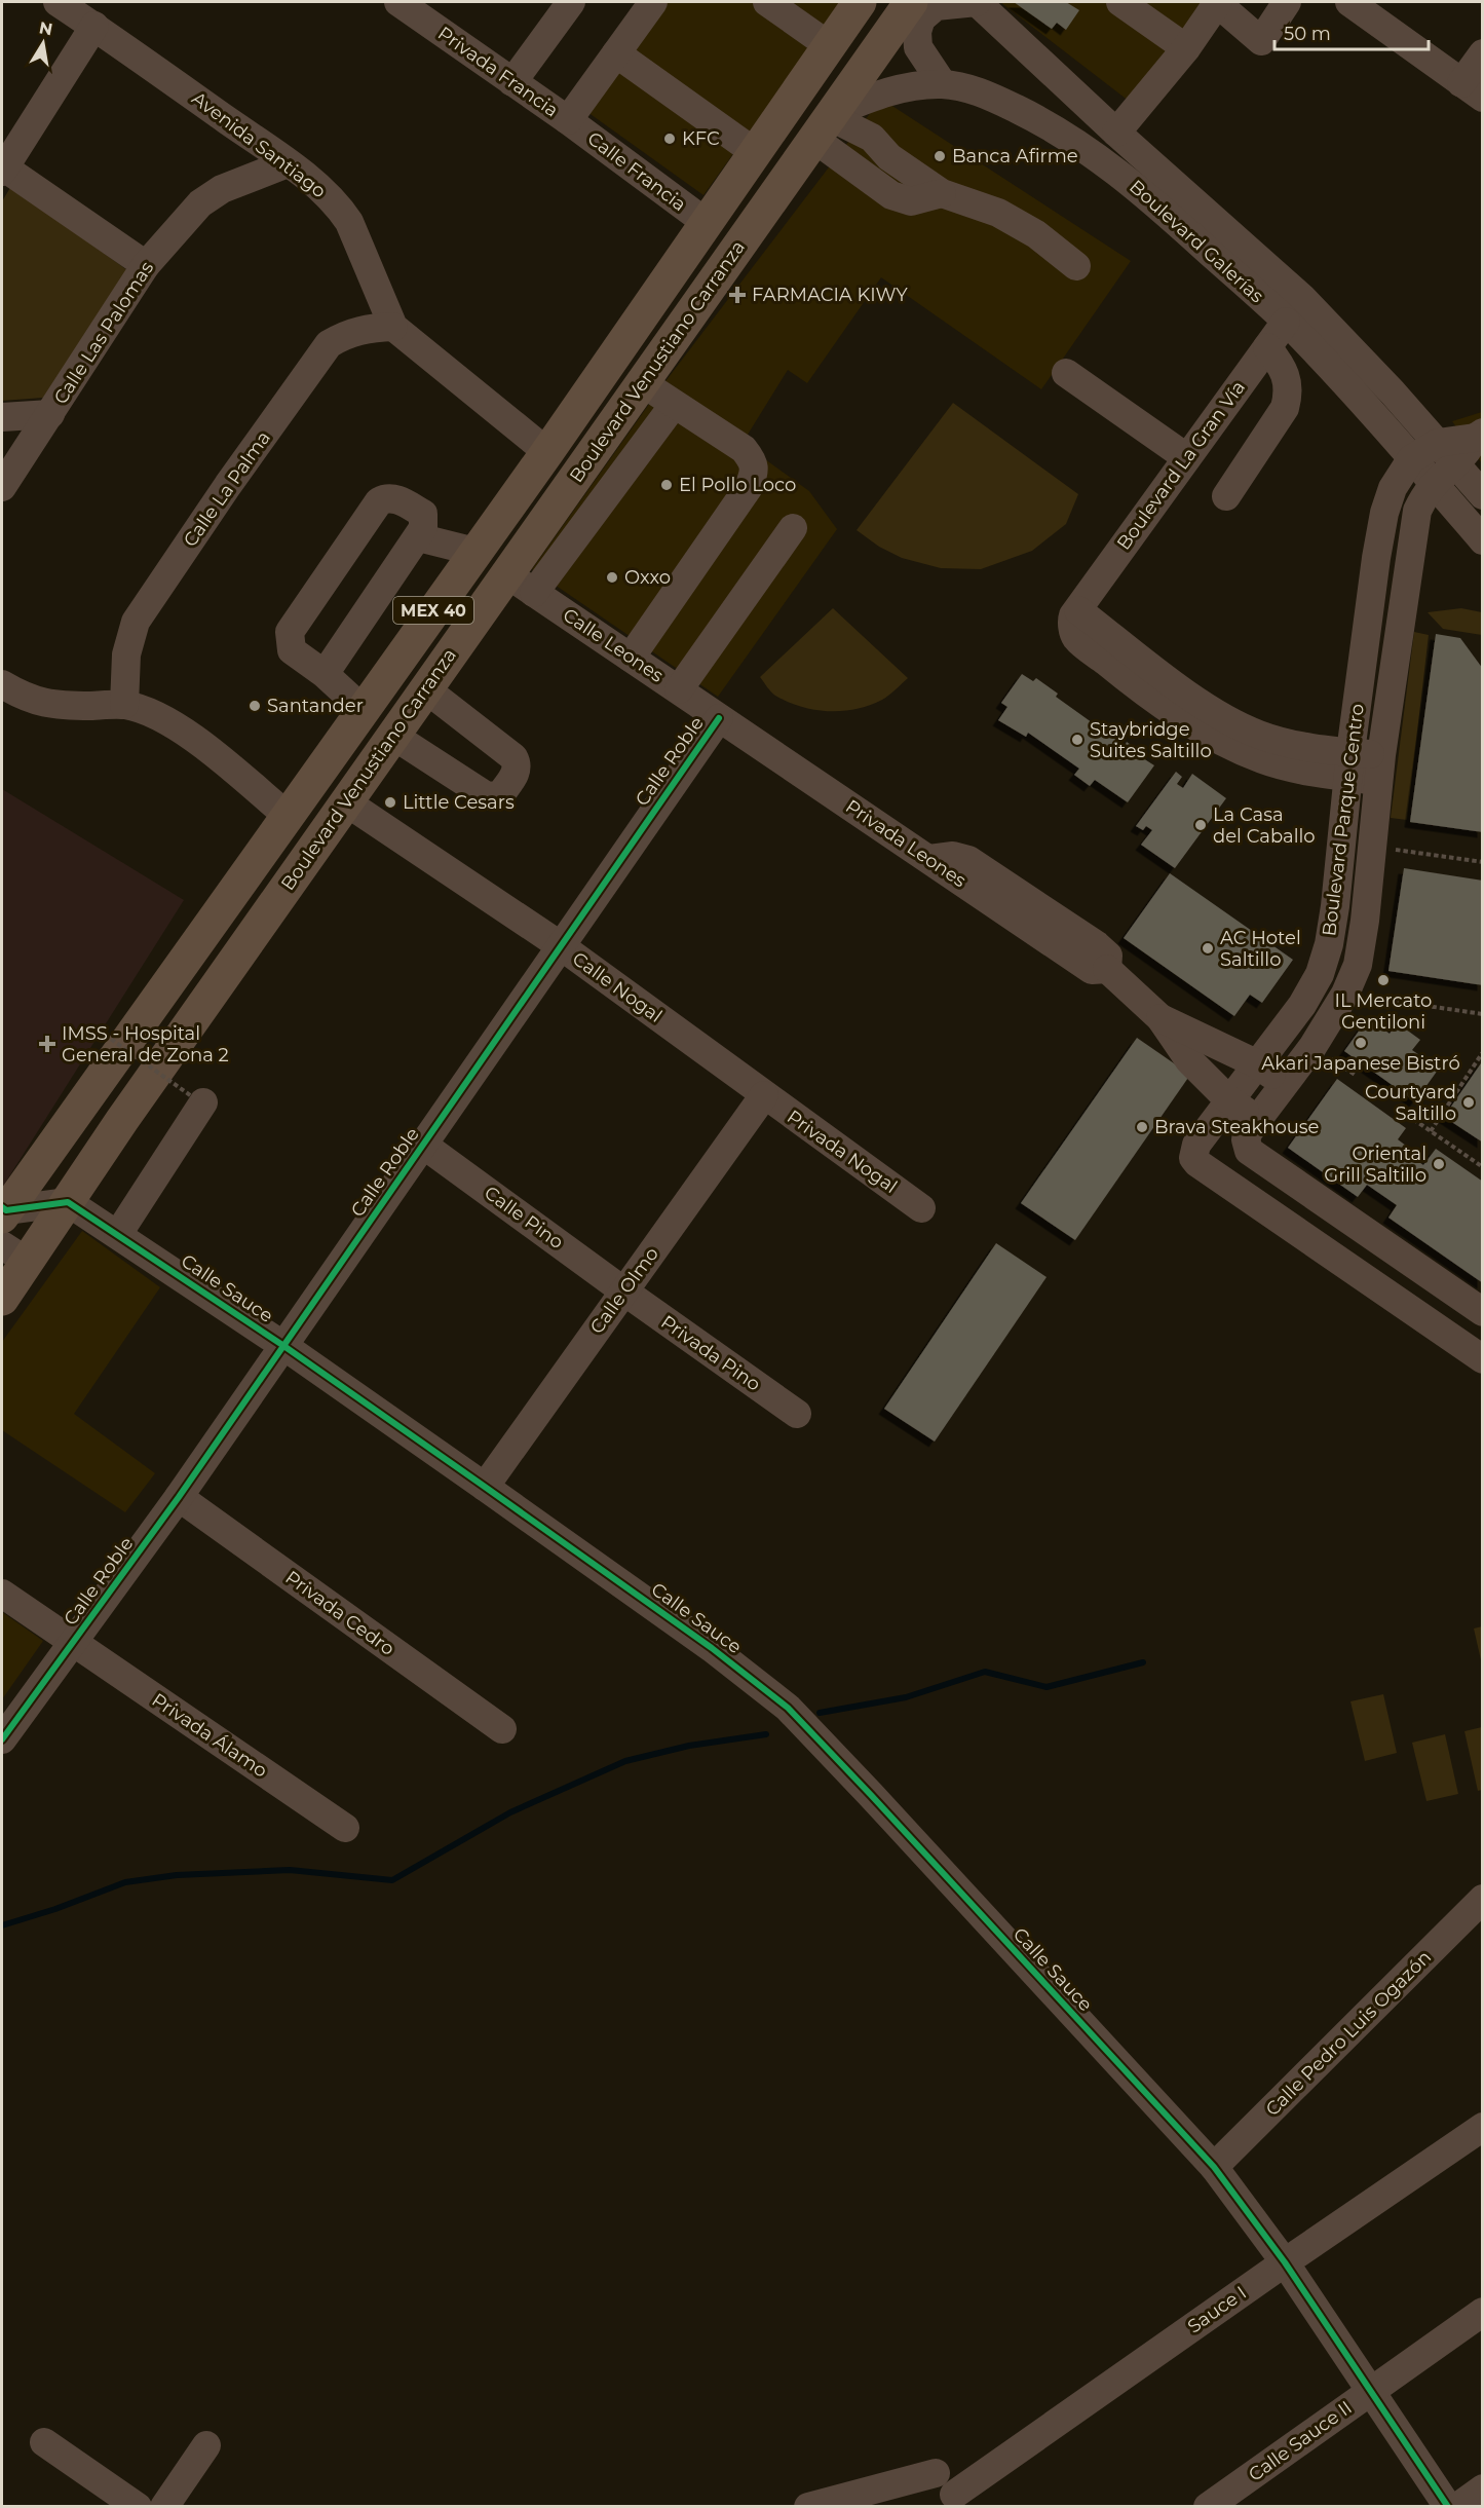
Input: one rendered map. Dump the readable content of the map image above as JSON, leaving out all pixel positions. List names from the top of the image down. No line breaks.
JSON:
{"streets":{"main road":["Boulevard Venustiano Carranza","MEX 40"],"street":["Privada Francia","Avenida Santiago","Calle Francia","Boulevard Galerías","Calle Las Palomas","Boulevard La Gran Vía","Calle La Palma","Calle Leones","Calle Roble","Boulevard Parque Centro","Privada Leones","Calle Nogal","Privada Nogal","Calle Pino","Calle Sauce","Calle Olmo","Privada Pino","Privada Cedro","Privada Álamo","Calle Pedro Luis Ogazón","Sauce I","Calle Sauce II"]},"crossings":[["Privada Francia","Calle Francia"],["Avenida Santiago","Calle Las Palomas"],["Avenida Santiago","Boulevard Venustiano Carranza"],["Avenida Santiago","Calle La Palma"],["Calle Francia","Boulevard Venustiano Carranza"],["Boulevard Galerías","Boulevard Venustiano Carranza"],["Boulevard Galerías","Boulevard La Gran Vía"],["Boulevard Galerías","Boulevard Parque Centro"],["Boulevard Venustiano Carranza","Calle Leones"],["Boulevard Venustiano Carranza","Calle Nogal"],["Boulevard Venustiano Carranza","Calle Sauce"],["Boulevard La Gran Vía","Boulevard Parque Centro"],["Calle Leones","Calle Roble"],["Calle Leones","Privada Leones"],["Calle Roble","Privada Leones"],["Calle Roble","Calle Nogal"],["Calle Roble","Calle Pino"],["Calle Roble","Calle Sauce"],["Calle Roble","Privada Cedro"],["Calle Roble","Privada Álamo"],["Calle Nogal","Privada Nogal"],["Calle Nogal","Calle Olmo"],["Privada Nogal","Calle Olmo"],["Calle Pino","Calle Olmo"],["Calle Pino","Privada Pino"],["Calle Sauce","Calle Olmo"],["Calle Sauce","Calle Pedro Luis Ogazón"],["Calle Sauce","Sauce I"],["Calle Sauce","Calle Sauce II"],["Calle Olmo","Privada Pino"]],"places":{"other":["KFC","Banca Afirme","El Pollo Loco","Oxxo","Santander","Staybridge Suites Saltillo","Little Cesars","La Casa del Caballo","AC Hotel Saltillo","IL Mercato Gentiloni","Akari Japanese Bistró","Courtyard Saltillo","Brava Steakhouse","Oriental Grill Saltillo"],"health":["FARMACIA KIWY","IMSS - Hospital General de Zona 2"]},"scale_bar":"50 m","north":"top"}
